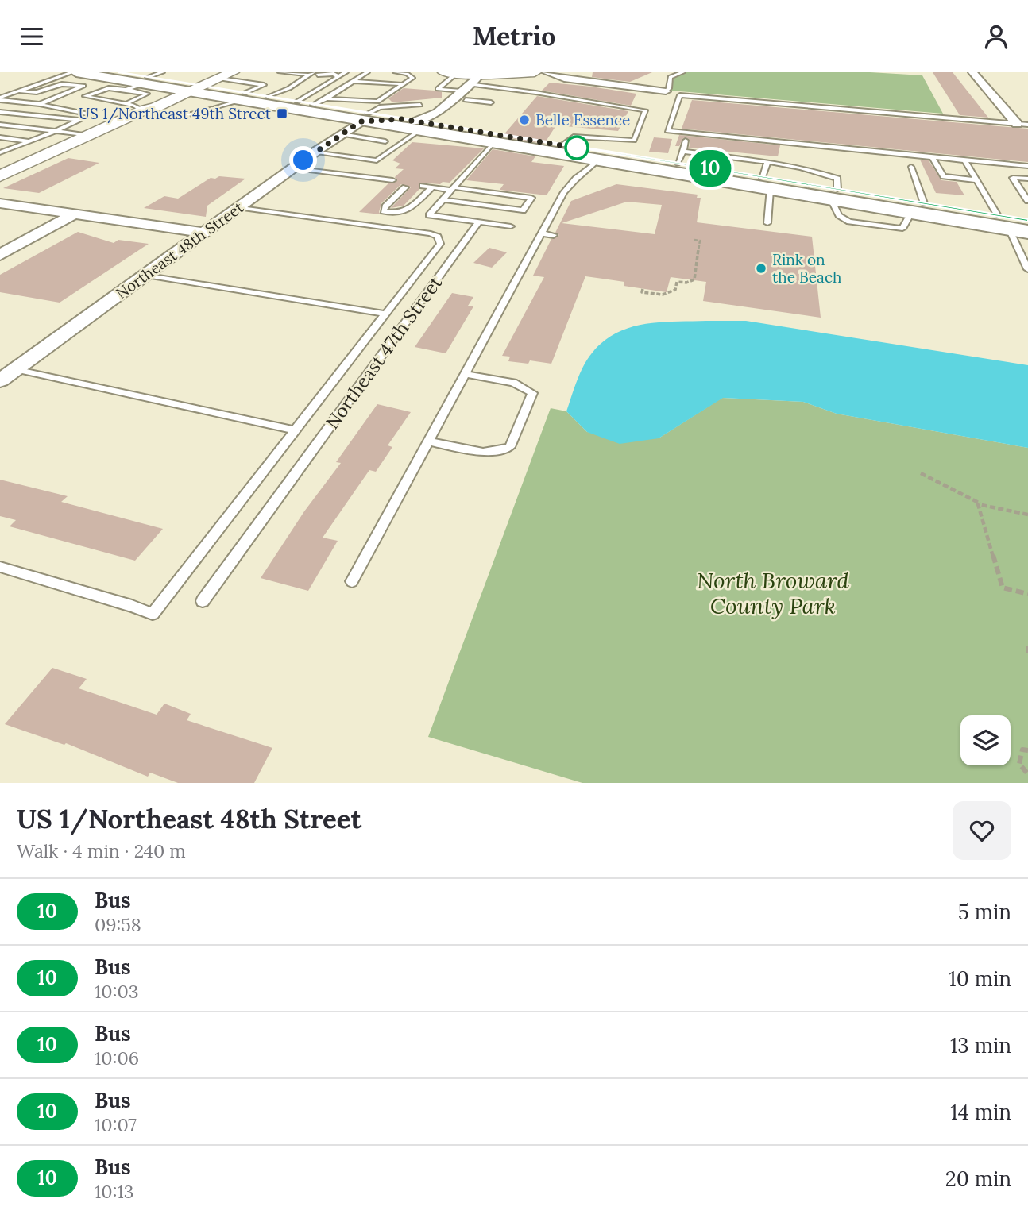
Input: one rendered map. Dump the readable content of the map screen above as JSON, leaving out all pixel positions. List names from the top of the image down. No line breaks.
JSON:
{"streets":{"street":["Northeast 48th Street"],"lane":["Northeast 47th Street"]},"parks":["North Broward County Park"],"places":{"transit":["US 1/Northeast 49th Street"],"other":["Belle Essence","Rink on the Beach"]},"lines":["bus line 10"],"page":{"header":"Metrio","on_map":"10","heading":["US 1/Northeast 48th Street","Walk · 4 min · 240 m"],"list":[{"mark":"10","name":"Bus","note":"09:58","value":"5 min"},{"mark":"10","name":"Bus","note":"10:03","value":"10 min"},{"mark":"10","name":"Bus","note":"10:06","value":"13 min"},{"mark":"10","name":"Bus","note":"10:07","value":"14 min"},{"mark":"10","name":"Bus","note":"10:13","value":"20 min"}]}}
